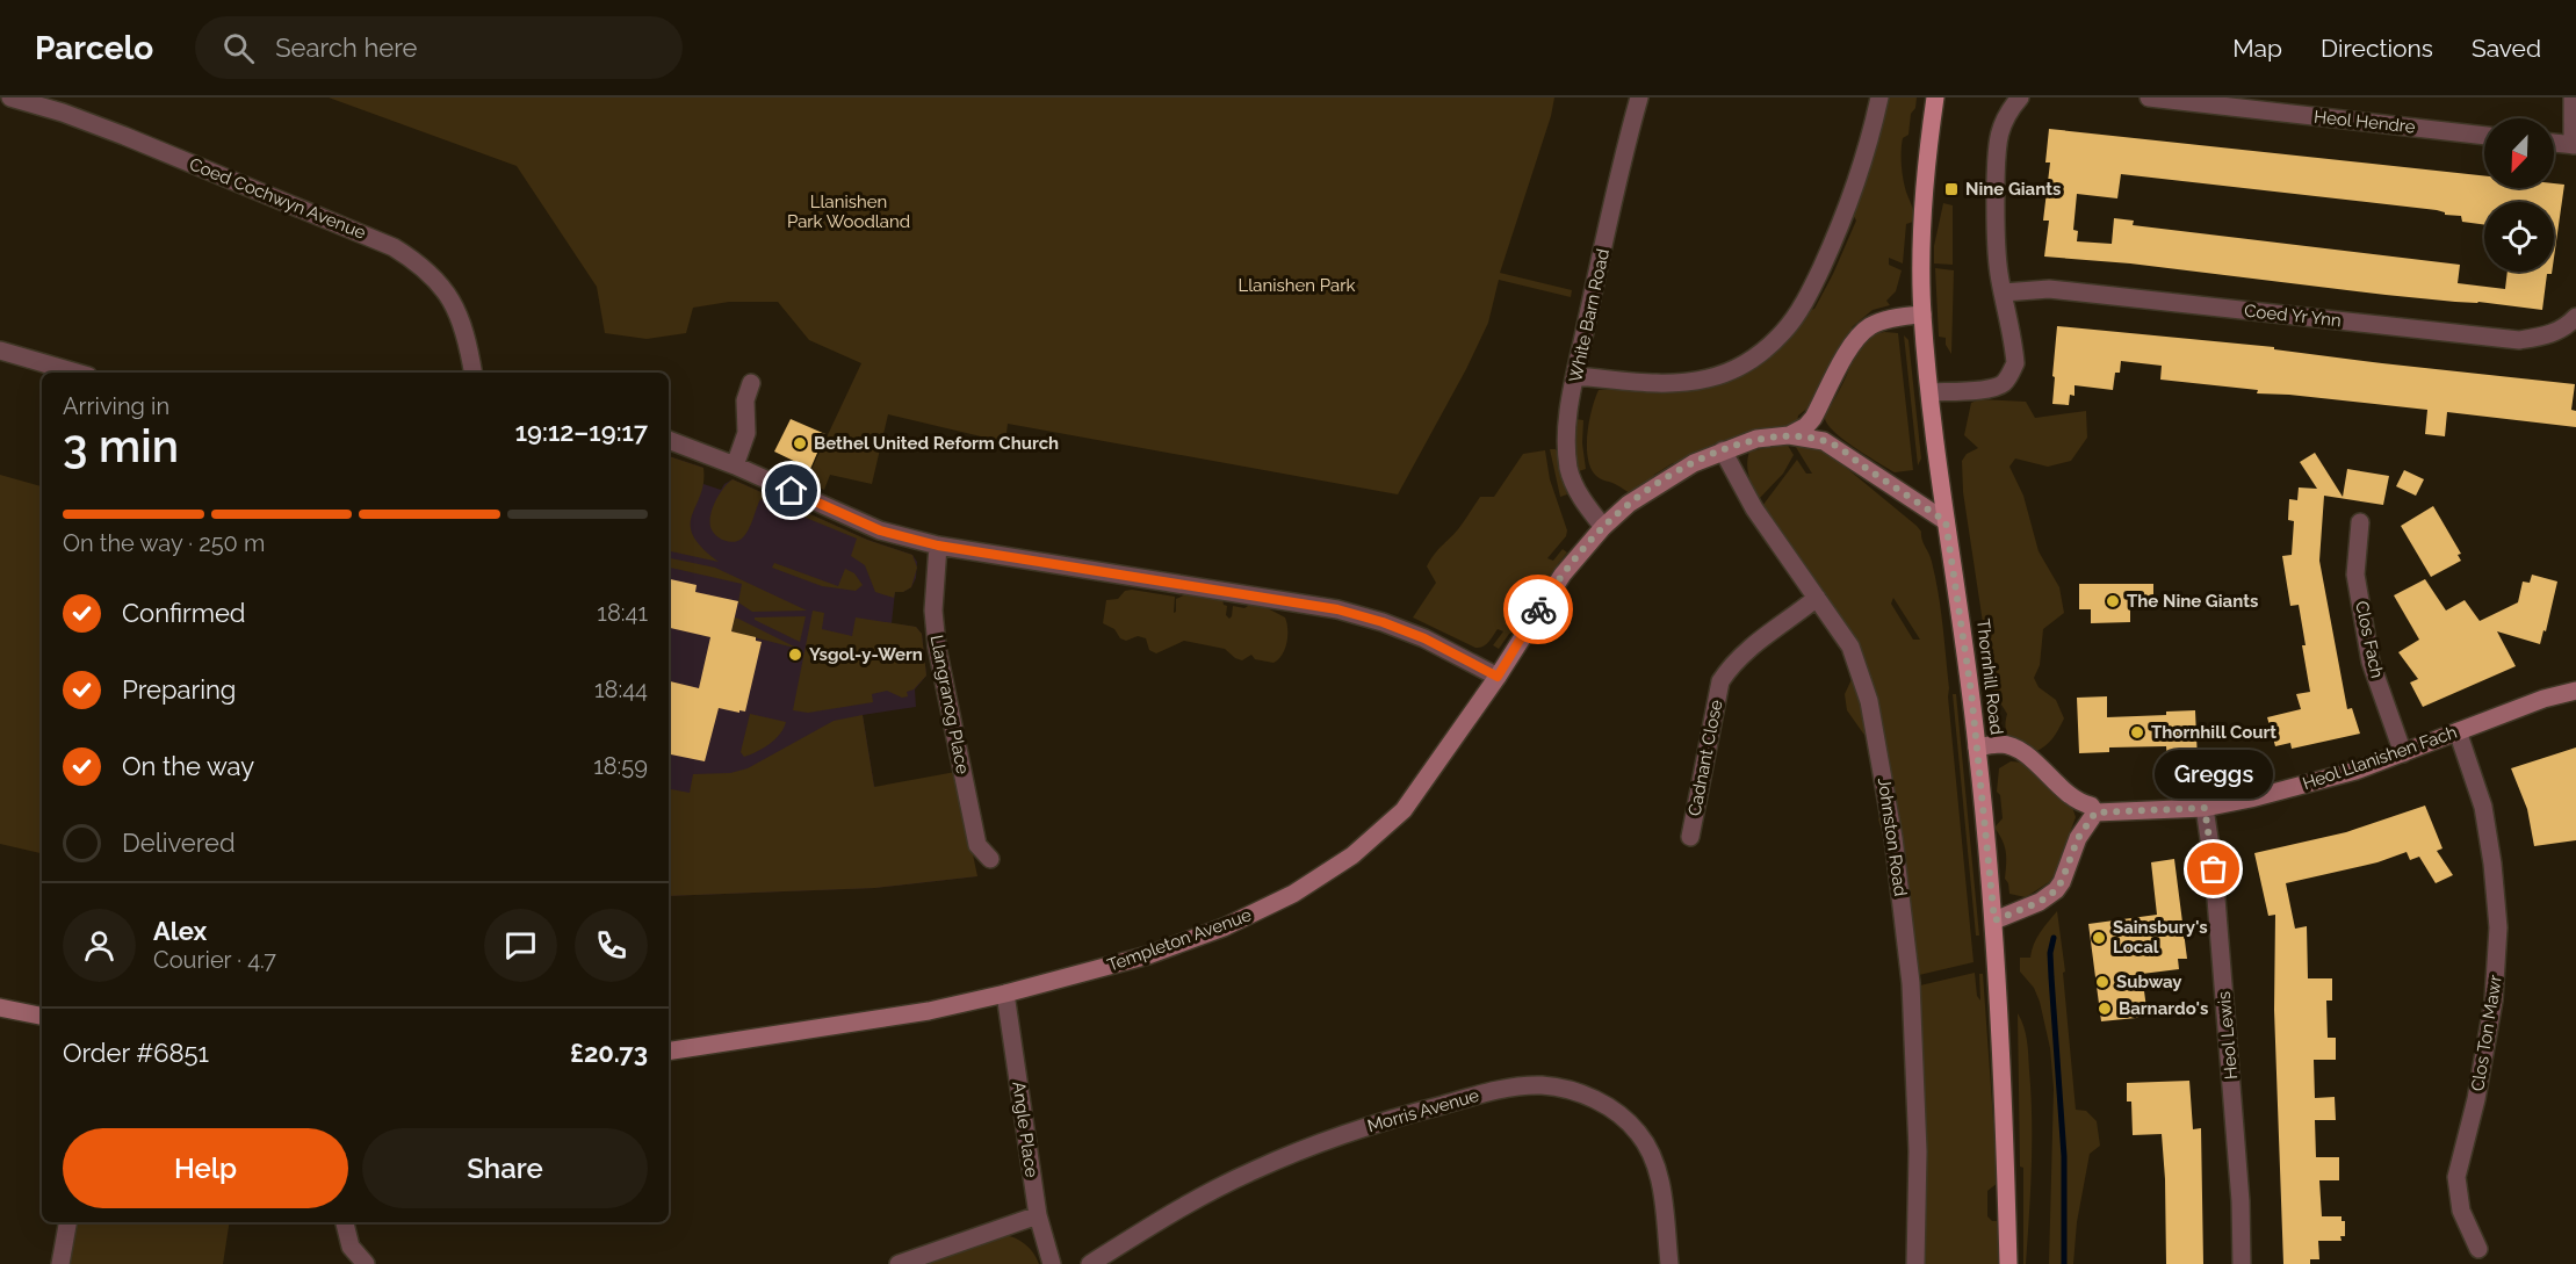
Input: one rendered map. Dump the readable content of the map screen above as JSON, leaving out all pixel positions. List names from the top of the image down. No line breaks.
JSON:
{"streets":{"main road":["Thornhill Road"],"street":["Heol Hendre","Coed Cochwyn Avenue","White Barn Road","Coed Yr Ynn","Clos Fach","Llangranog Place","Cadnant Close","Heol Llanishen Fach","Johnston Road","Templeton Avenue","Clos Ton Mawr","Heol Lewis","Morris Avenue","Angle Place"]},"crossings":[["White Barn Road","Templeton Avenue"],["Clos Fach","Heol Llanishen Fach"],["Thornhill Road","Templeton Avenue"],["Cadnant Close","Johnston Road"],["Heol Llanishen Fach","Clos Ton Mawr"],["Heol Llanishen Fach","Heol Lewis"],["Johnston Road","Templeton Avenue"],["Templeton Avenue","Angle Place"]],"parks":["Llanishen Park Woodland","Llanishen Park"],"places":{"transit":["Nine Giants"],"other":["Bethel United Reform Church","The Nine Giants","Ysgol-y-Wern","Thornhill Court","Greggs","Sainsbury's Local","Subway","Barnardo's"]},"north":"bottom left","page":{"header":"Parcelo","search":"Search here","nav":["Map","Directions","Saved"],"heading":["3 min","Arriving in","19:12–19:17"],"panel":["Alex","Courier · 4.7","Order #6851","£20.73"],"bar":"On the way · 250 m","list":[["Confirmed","18:41"],["Preparing","18:44"],["On the way","18:59"],"Delivered"],"bubble":"Greggs","buttons":["Help","Share"]}}
